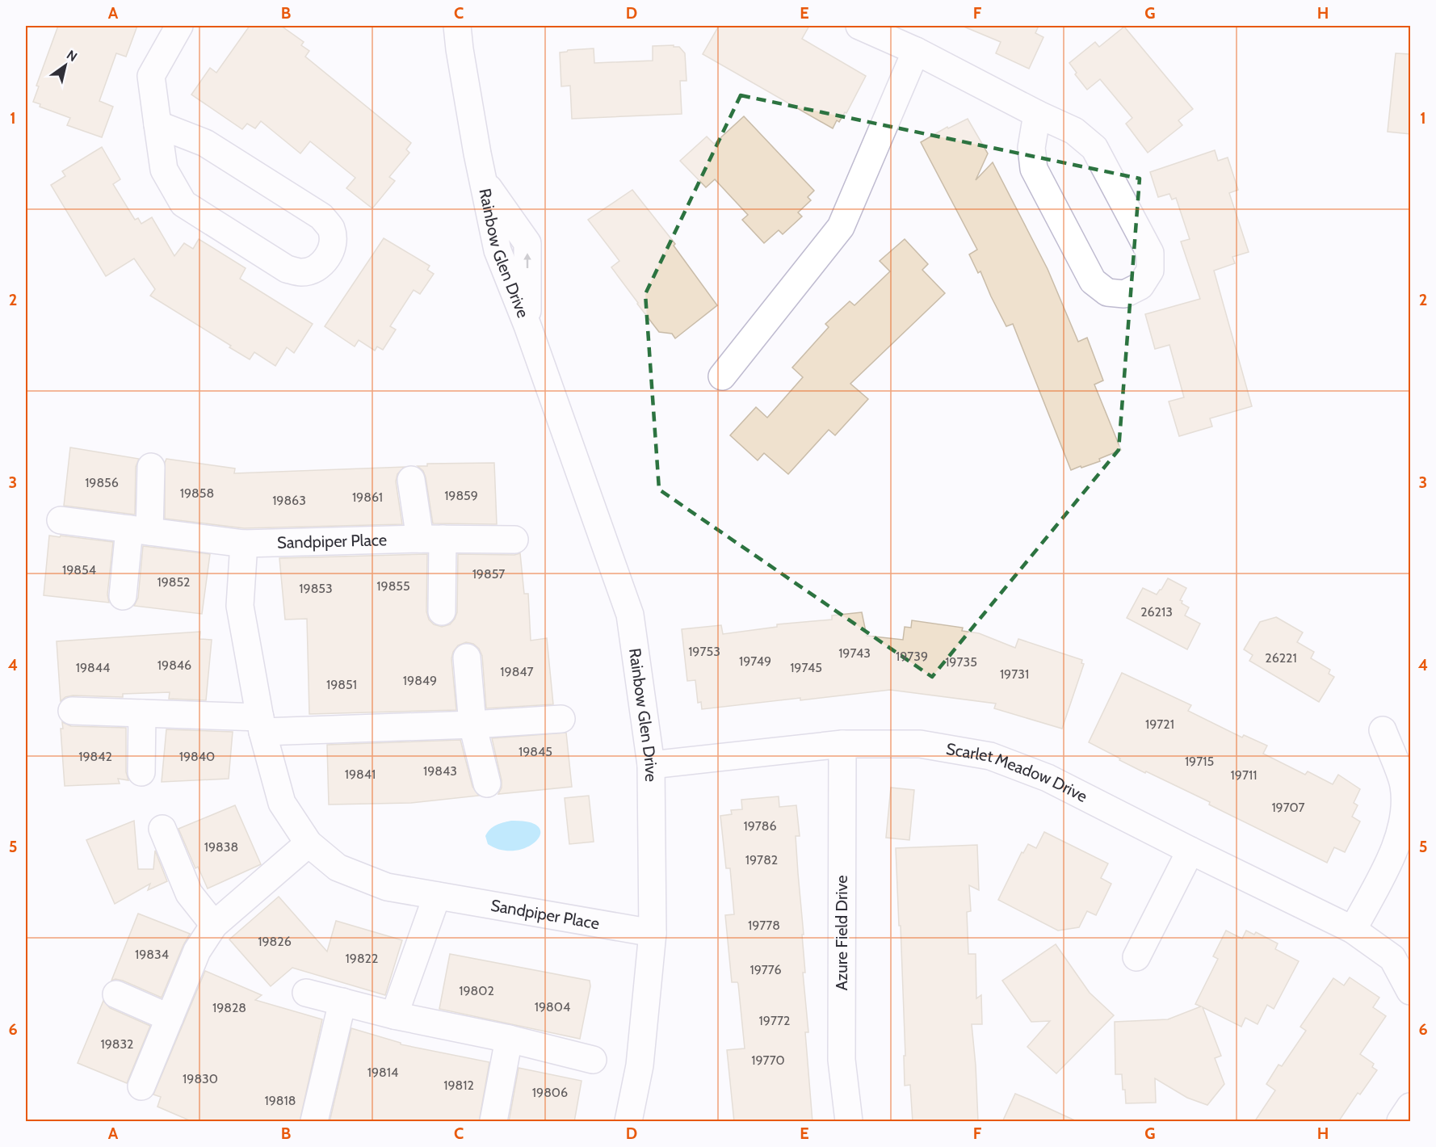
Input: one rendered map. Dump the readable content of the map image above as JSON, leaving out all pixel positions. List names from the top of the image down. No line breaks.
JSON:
{"streets":{"street":["Rainbow Glen Drive","Sandpiper Place","Scarlet Meadow Drive","Azure Field Drive"]},"crossings":[["Rainbow Glen Drive","Sandpiper Place"],["Rainbow Glen Drive","Scarlet Meadow Drive"],["Scarlet Meadow Drive","Azure Field Drive"]],"house_numbers":["19856","19858","19859","19861","19863","19854","19857","19852","19855","19853","26213","19753","19743","19739","26221","19749","19735","19846","19844","19745","19847","19731","19849","19851","19721","19845","19842","19840","19715","19843","19841","19711","19707","19786","19838","19782","19778","19826","19834","19822","19776","19802","19804","19828","19772","19832","19770","19814","19830","19812","19806","19818"],"north":"top right","grid":{"columns":["A","B","C","D","E","F","G","H"],"rows":["1","2","3","4","5","6"]}}
